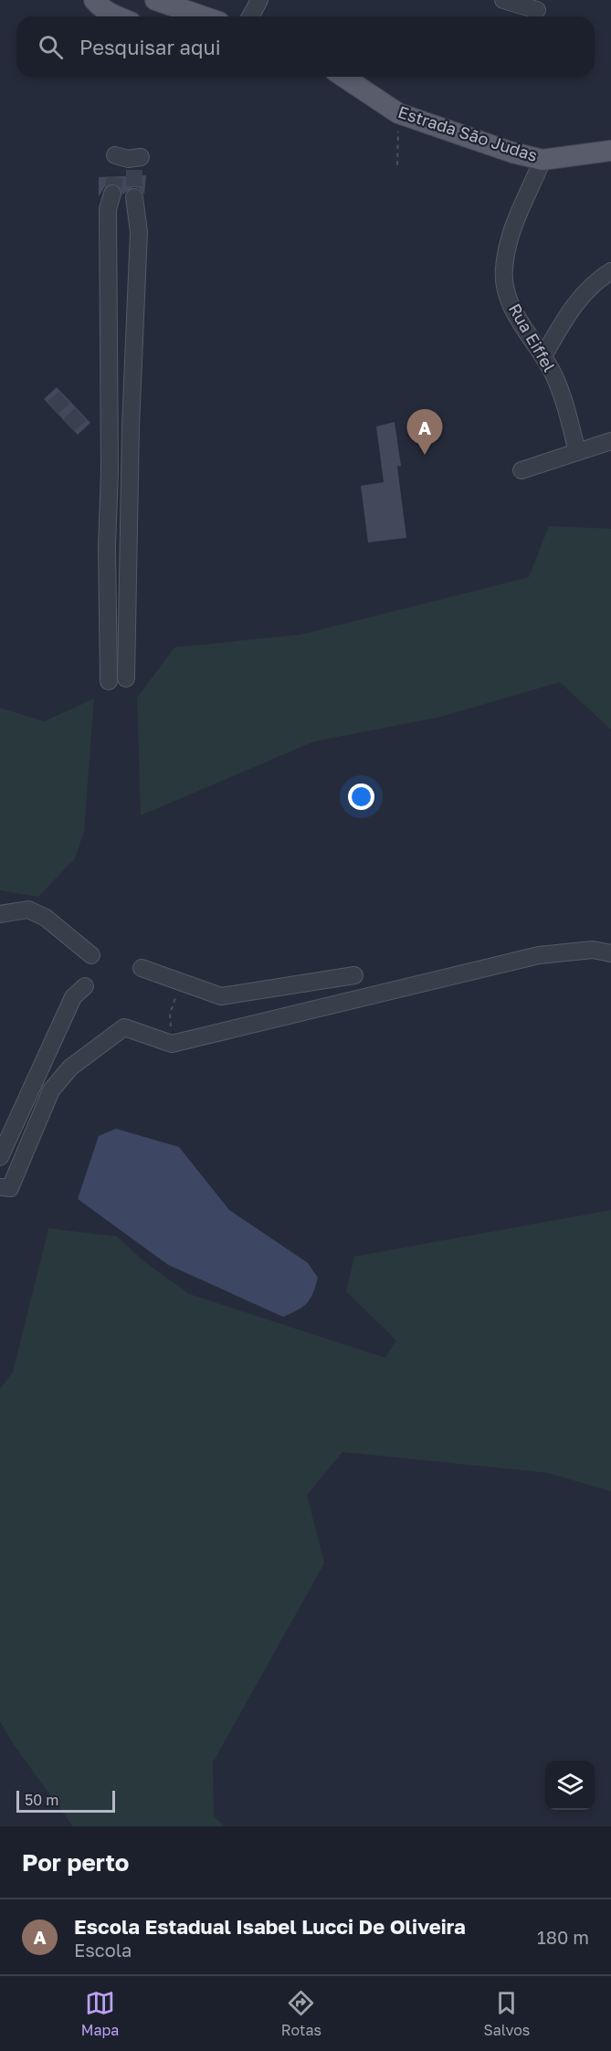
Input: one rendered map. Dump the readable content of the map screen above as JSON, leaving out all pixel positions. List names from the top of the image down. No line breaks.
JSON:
{"streets":{"main road":["Estrada São Judas"],"street":["Rua Eiffel"]},"crossings":[["Estrada São Judas","Rua Eiffel"]],"scale_bar":"50 m","page":{"search":"Pesquisar aqui","pins":"A","scale":"50 m","heading":"Por perto","list":[{"mark":"A","name":"Escola Estadual Isabel Lucci De Oliveira","note":"Escola","value":"180 m"}],"nav":["Mapa","Rotas","Salvos"]}}
